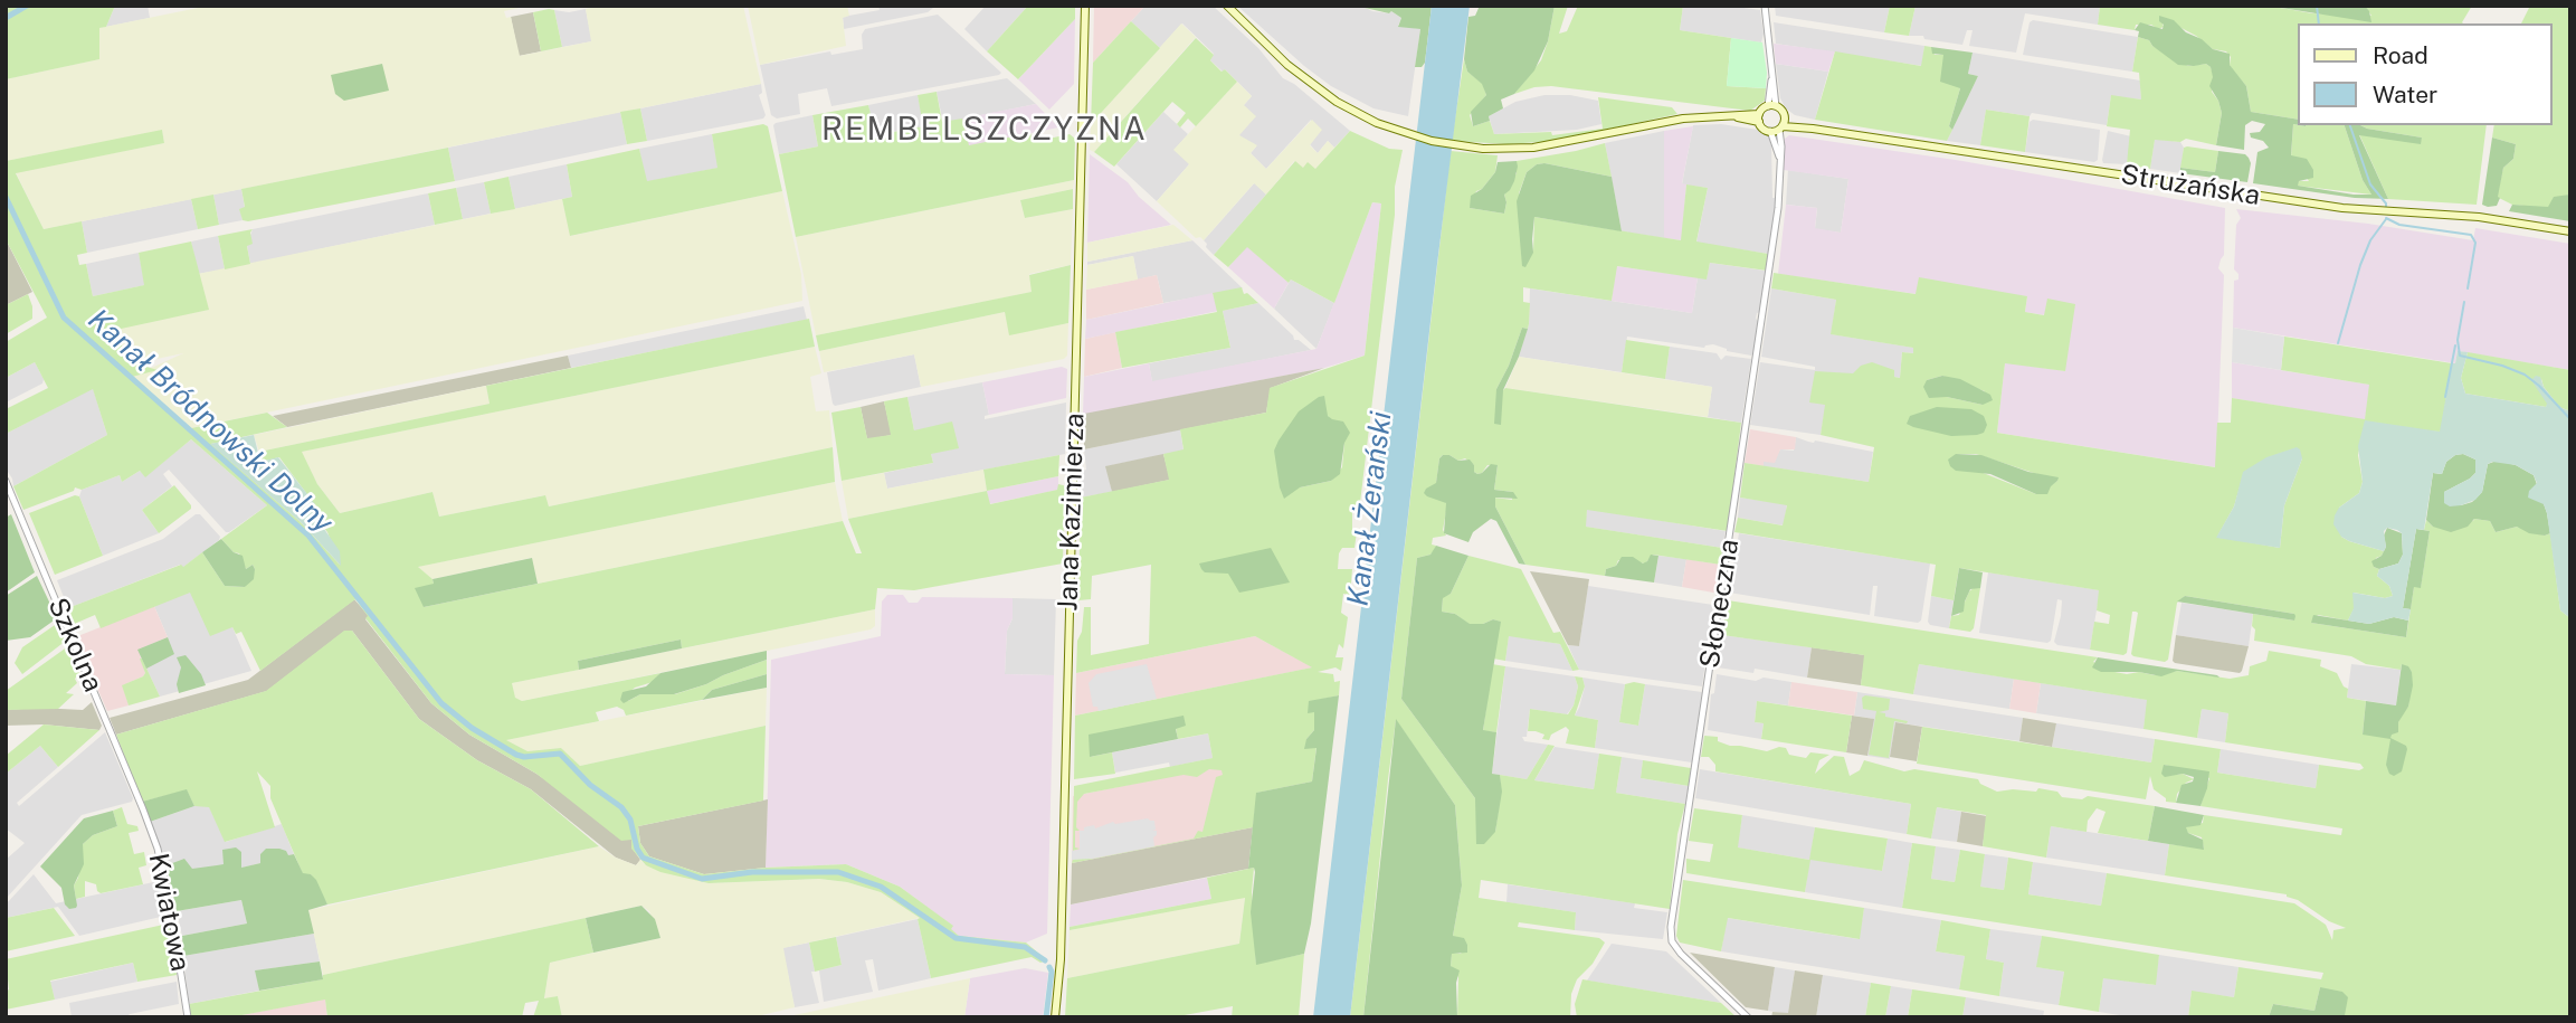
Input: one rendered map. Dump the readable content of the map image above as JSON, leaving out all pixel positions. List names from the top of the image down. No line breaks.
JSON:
{"streets":{"main road":["Strużańska","Jana Kazimierza"],"street":["Słoneczna","Szkolna","Kwiatowa"]},"crossings":[["Strużańska","Słoneczna"],["Szkolna","Kwiatowa"]],"districts":["REMBELSZCZYZNA"],"water":["Kanał Bródnowski Dolny","Kanał Żerański"],"legend":["Road","Water"]}
